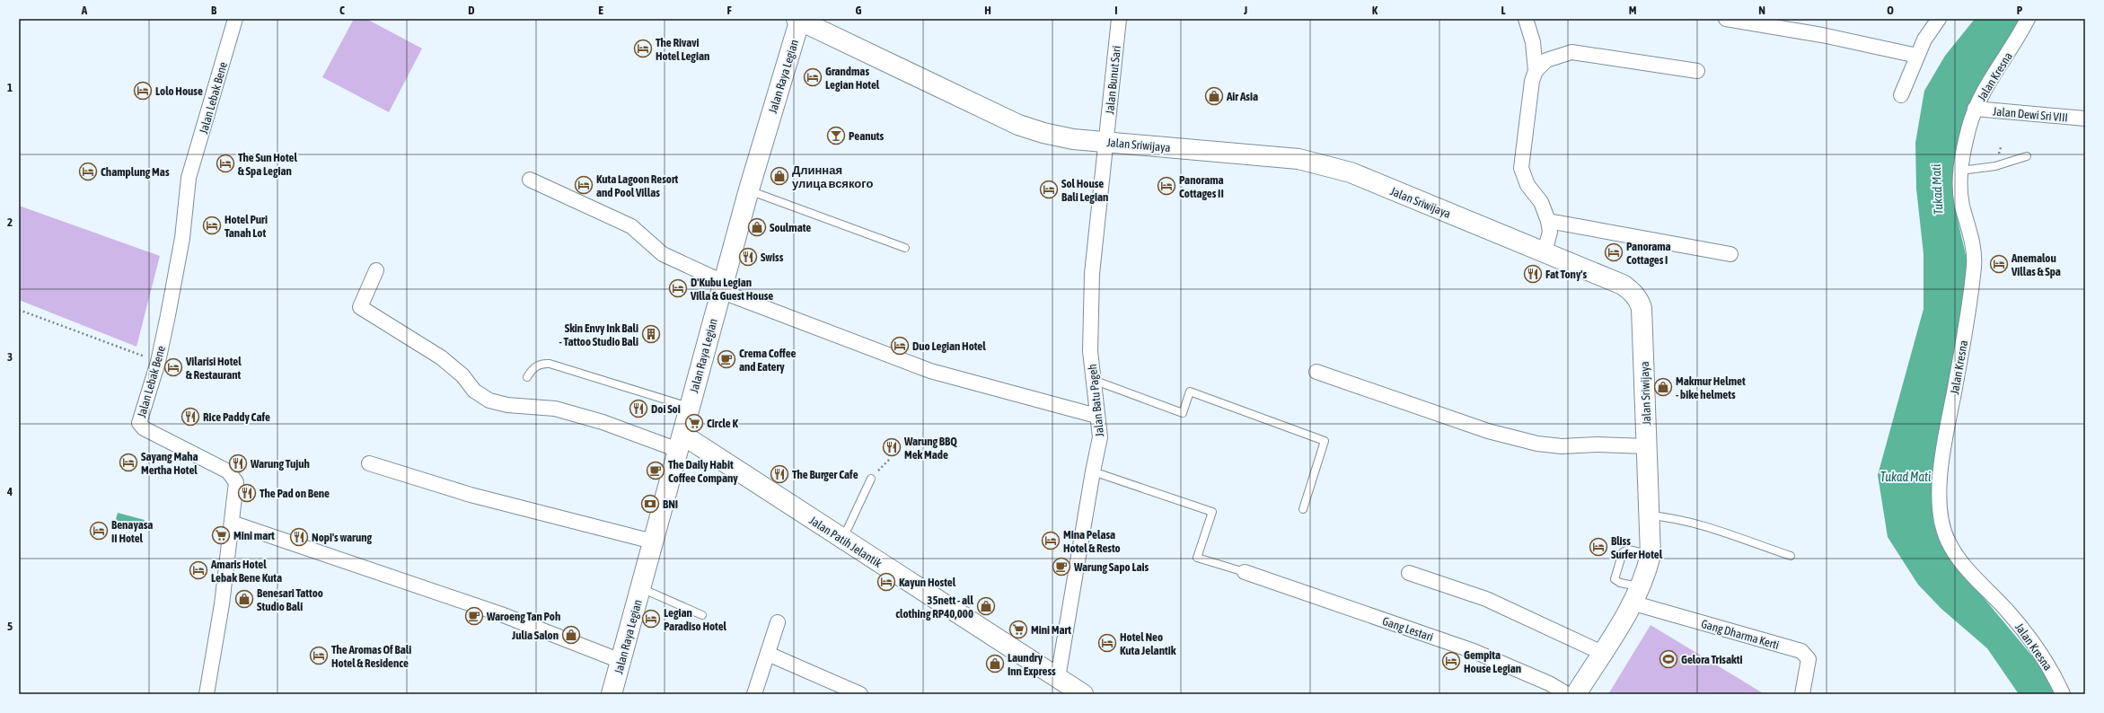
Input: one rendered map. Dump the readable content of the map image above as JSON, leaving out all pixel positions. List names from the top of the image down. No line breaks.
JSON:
{"streets":{"street":["Jalan Raya Legian","Jalan Kresna","Jalan Bunut Sari","Jalan Lebak Bene","Jalan Dewi Sri VIII","Jalan Sriwijaya","Jalan Batu Pageh","Jalan Patih Jelantik","Gang Lestari","Gang Dharma Kerti"]},"crossings":[["Jalan Raya Legian","Jalan Sriwijaya"],["Jalan Raya Legian","Jalan Patih Jelantik"],["Jalan Kresna","Jalan Dewi Sri VIII"],["Jalan Bunut Sari","Jalan Sriwijaya"],["Jalan Bunut Sari","Jalan Batu Pageh"],["Jalan Sriwijaya","Jalan Batu Pageh"],["Jalan Sriwijaya","Gang Dharma Kerti"],["Jalan Batu Pageh","Jalan Patih Jelantik"]],"water":["Tukad Mati"],"places":{"hotel":["The Rivavi Hotel Legian","Grandmas Legian Hotel","Lolo House","The Sun Hotel & Spa Legian","Champlung Mas","Kuta Lagoon Resort and Pool Villas","Panorama Cottages II","Sol House Bali Legian","Hotel Puri Tanah Lot","Panorama Cottages I","Anemalou Villas & Spa","D'Kubu Legian Villa & Guest House","Duo Legian Hotel","Vilarisi Hotel & Restaurant","Sayang Maha Mertha Hotel","Benayasa II Hotel","Mina Pelasa Hotel & Resto","Bliss Surfer Hotel","Amaris Hotel Lebak Bene Kuta","Kayun Hostel","Legian Paradiso Hotel","Hotel Neo Kuta Jelantik","The Aromas Of Bali Hotel & Residence","Gempita House Legian"],"shop":["Air Asia","Длинная улица всякого","Soulmate","Makmur Helmet - bike helmets","Benesari Tattoo Studio Bali","35nett - all clothing RP40,000","Julia Salon","Laundry Inn Express"],"bar":["Peanuts"],"restaurant":["Swiss","Fat Tony's","Doi Soi","Rice Paddy Cafe","Warung BBQ Mek Made","Warung Tujuh","The Burger Cafe","The Pad on Bene","Nopi's warung"],"building":["Skin Envy Ink Bali - Tattoo Studio Bali"],"cafe":["Crema Coffee and Eatery","The Daily Habit Coffee Company","Warung Sapo Lais","Waroeng Tan Poh"],"supermarket":["Circle K","Mini mart","Mini Mart"],"bank":["BNI"],"sports":["Gelora Trisakti"]},"grid":{"columns":["A","B","C","D","E","F","G","H","I","J","K","L","M","N","O","P"],"rows":["1","2","3","4","5"]}}
